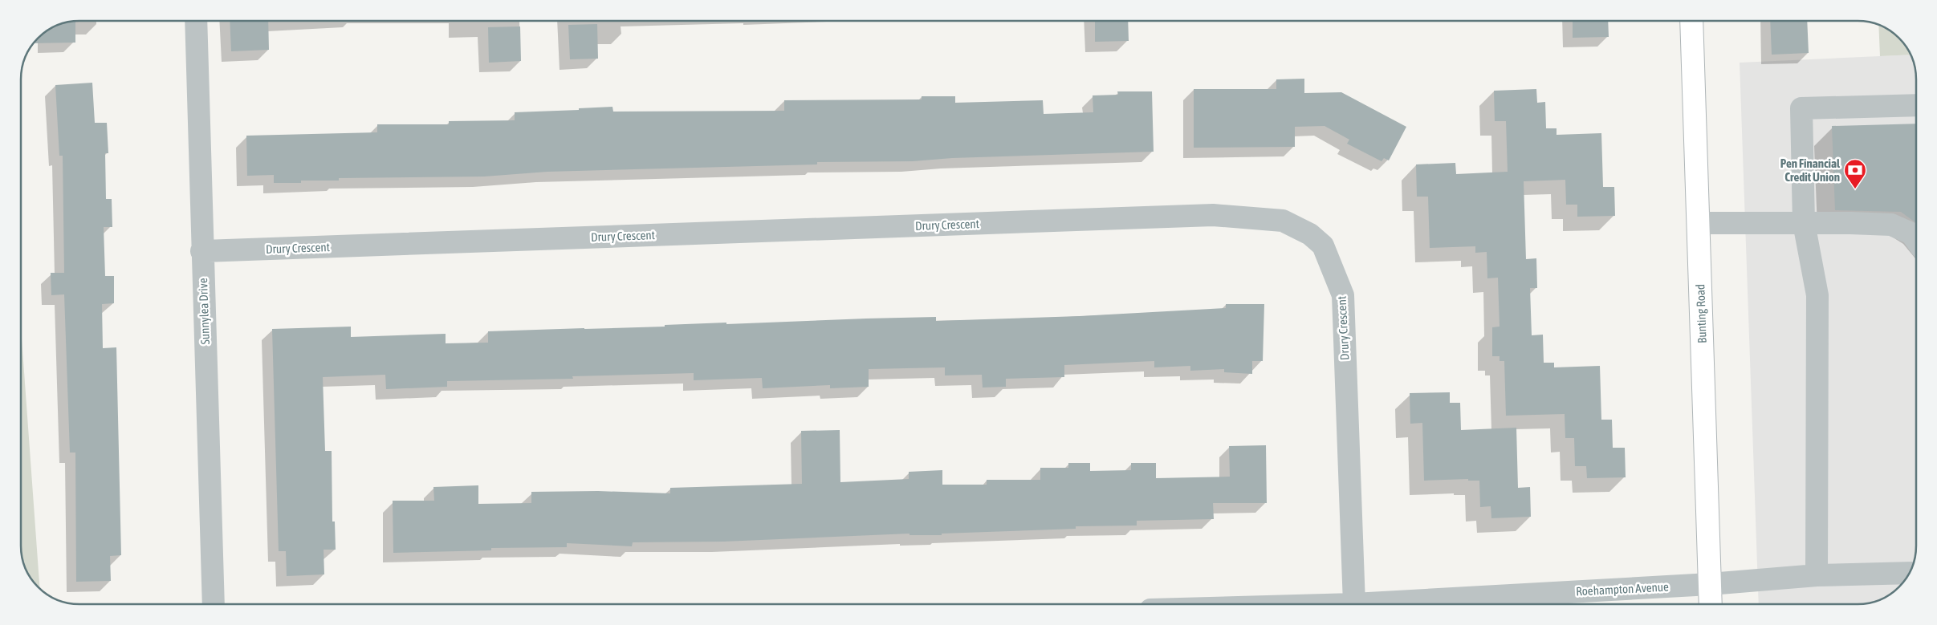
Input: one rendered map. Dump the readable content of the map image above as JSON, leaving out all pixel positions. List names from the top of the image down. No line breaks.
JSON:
{"streets":{"main road":["Bunting Road"],"street":["Drury Crescent","Sunnylea Drive","Roehampton Avenue"]},"crossings":[["Drury Crescent","Sunnylea Drive"],["Bunting Road","Roehampton Avenue"]],"places":{"bank":["Pen Financial Credit Union"]}}
